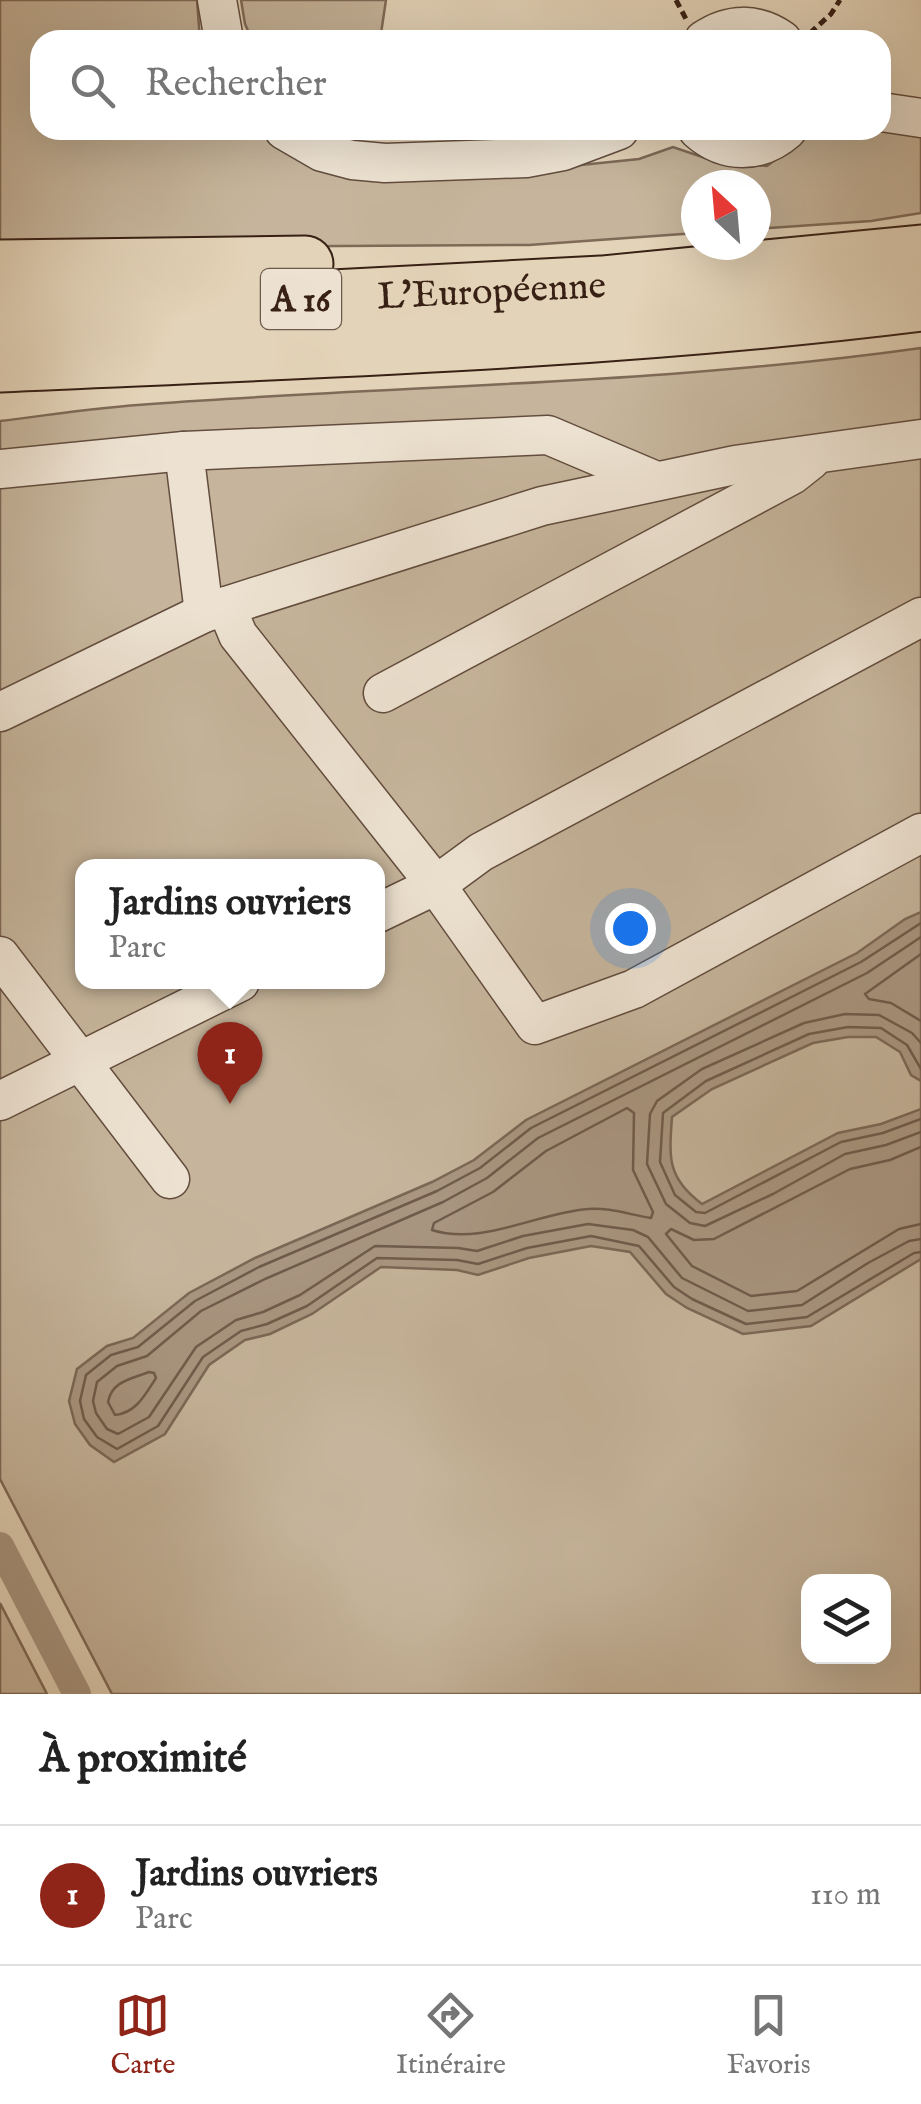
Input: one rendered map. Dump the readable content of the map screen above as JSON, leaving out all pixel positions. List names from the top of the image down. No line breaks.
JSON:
{"streets":{"highway":["L'Européenne","A 16"]},"north":"top left","page":{"search":"Rechercher","popup":["Jardins ouvriers","Parc"],"pins":"1","heading":"À proximité","list":[{"mark":"1","name":"Jardins ouvriers","note":"Parc","value":"110 m"}],"nav":["Carte","Itinéraire","Favoris"]}}
